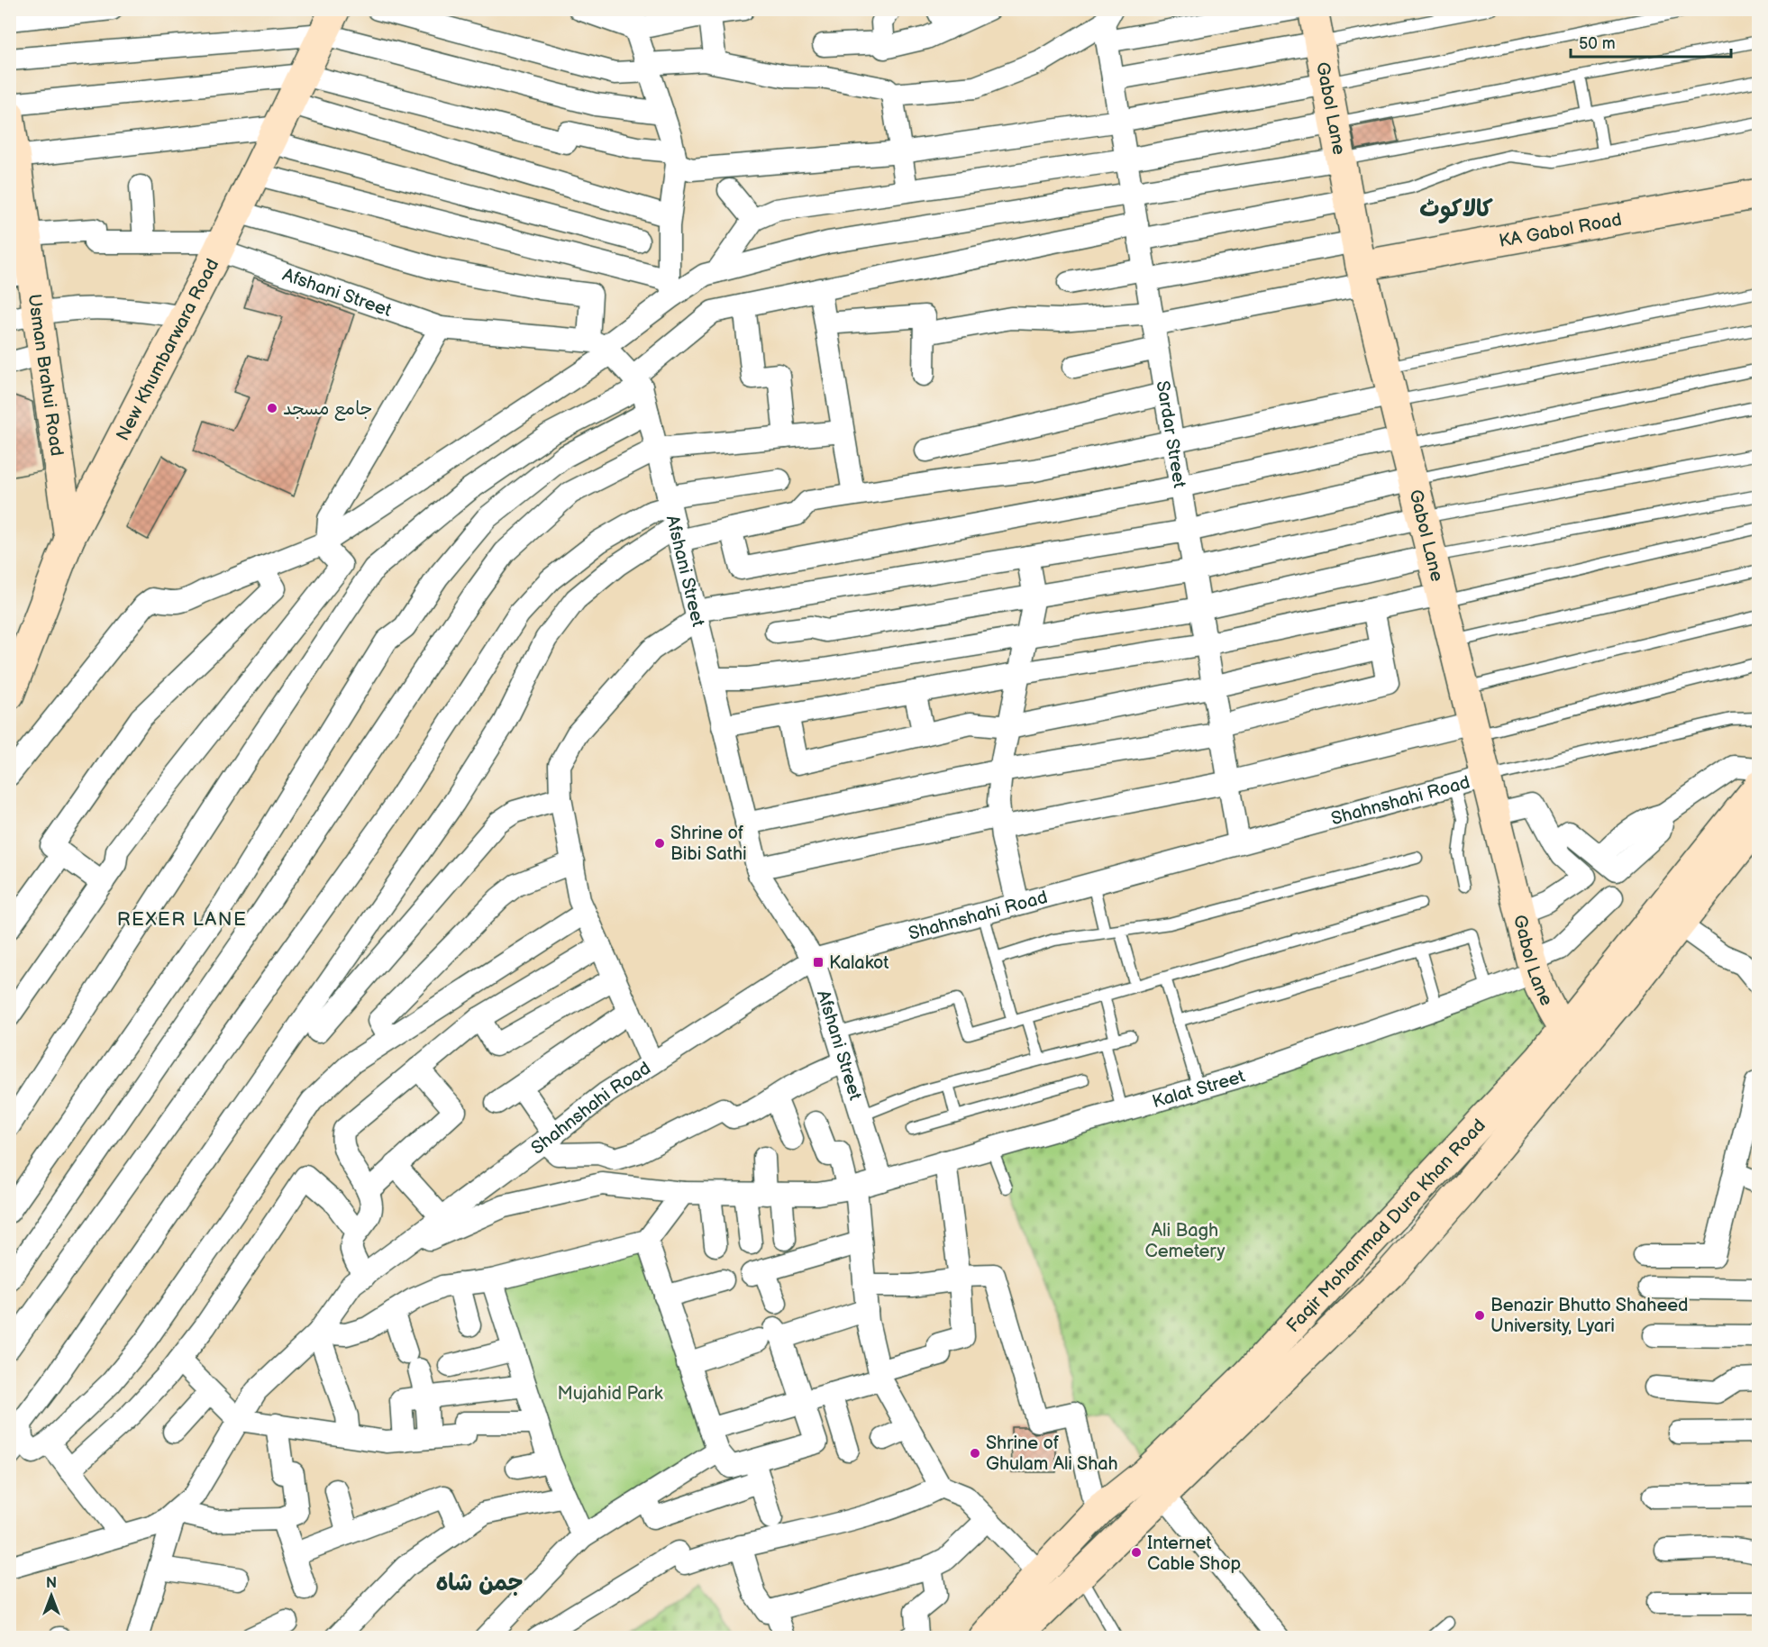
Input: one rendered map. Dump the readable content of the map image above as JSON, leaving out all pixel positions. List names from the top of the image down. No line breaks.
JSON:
{"streets":{"main road":["Gabol Lane","KA Gabol Road","New Khumbarwara Road","Usman Brahui Road","Faqir Mohammad Dura Khan Road"],"street":["Afshani Street","Sardar Street","Shahnshahi Road","Kalat Street"]},"crossings":[["Gabol Lane","KA Gabol Road"],["Gabol Lane","Shahnshahi Road"],["Gabol Lane","Kalat Street"],["Gabol Lane","Faqir Mohammad Dura Khan Road"],["Afshani Street","New Khumbarwara Road"],["Afshani Street","Usman Brahui Road"],["Afshani Street","Shahnshahi Road"],["Afshani Street","Kalat Street"],["New Khumbarwara Road","Usman Brahui Road"],["Sardar Street","Shahnshahi Road"],["Shahnshahi Road","Kalat Street"]],"districts":["کالاکوٹ","REXER LANE","جمن شاہ"],"parks":["Ali Bagh Cemetery","Mujahid Park"],"places":{"other":["جامع مسجد","Shrine of Bibi Sathi","Benazir Bhutto Shaheed University, Lyari","Shrine of Ghulam Ali Shah","Internet Cable Shop"],"transit":["Kalakot"]},"scale_bar":"50 m","north":"top"}
